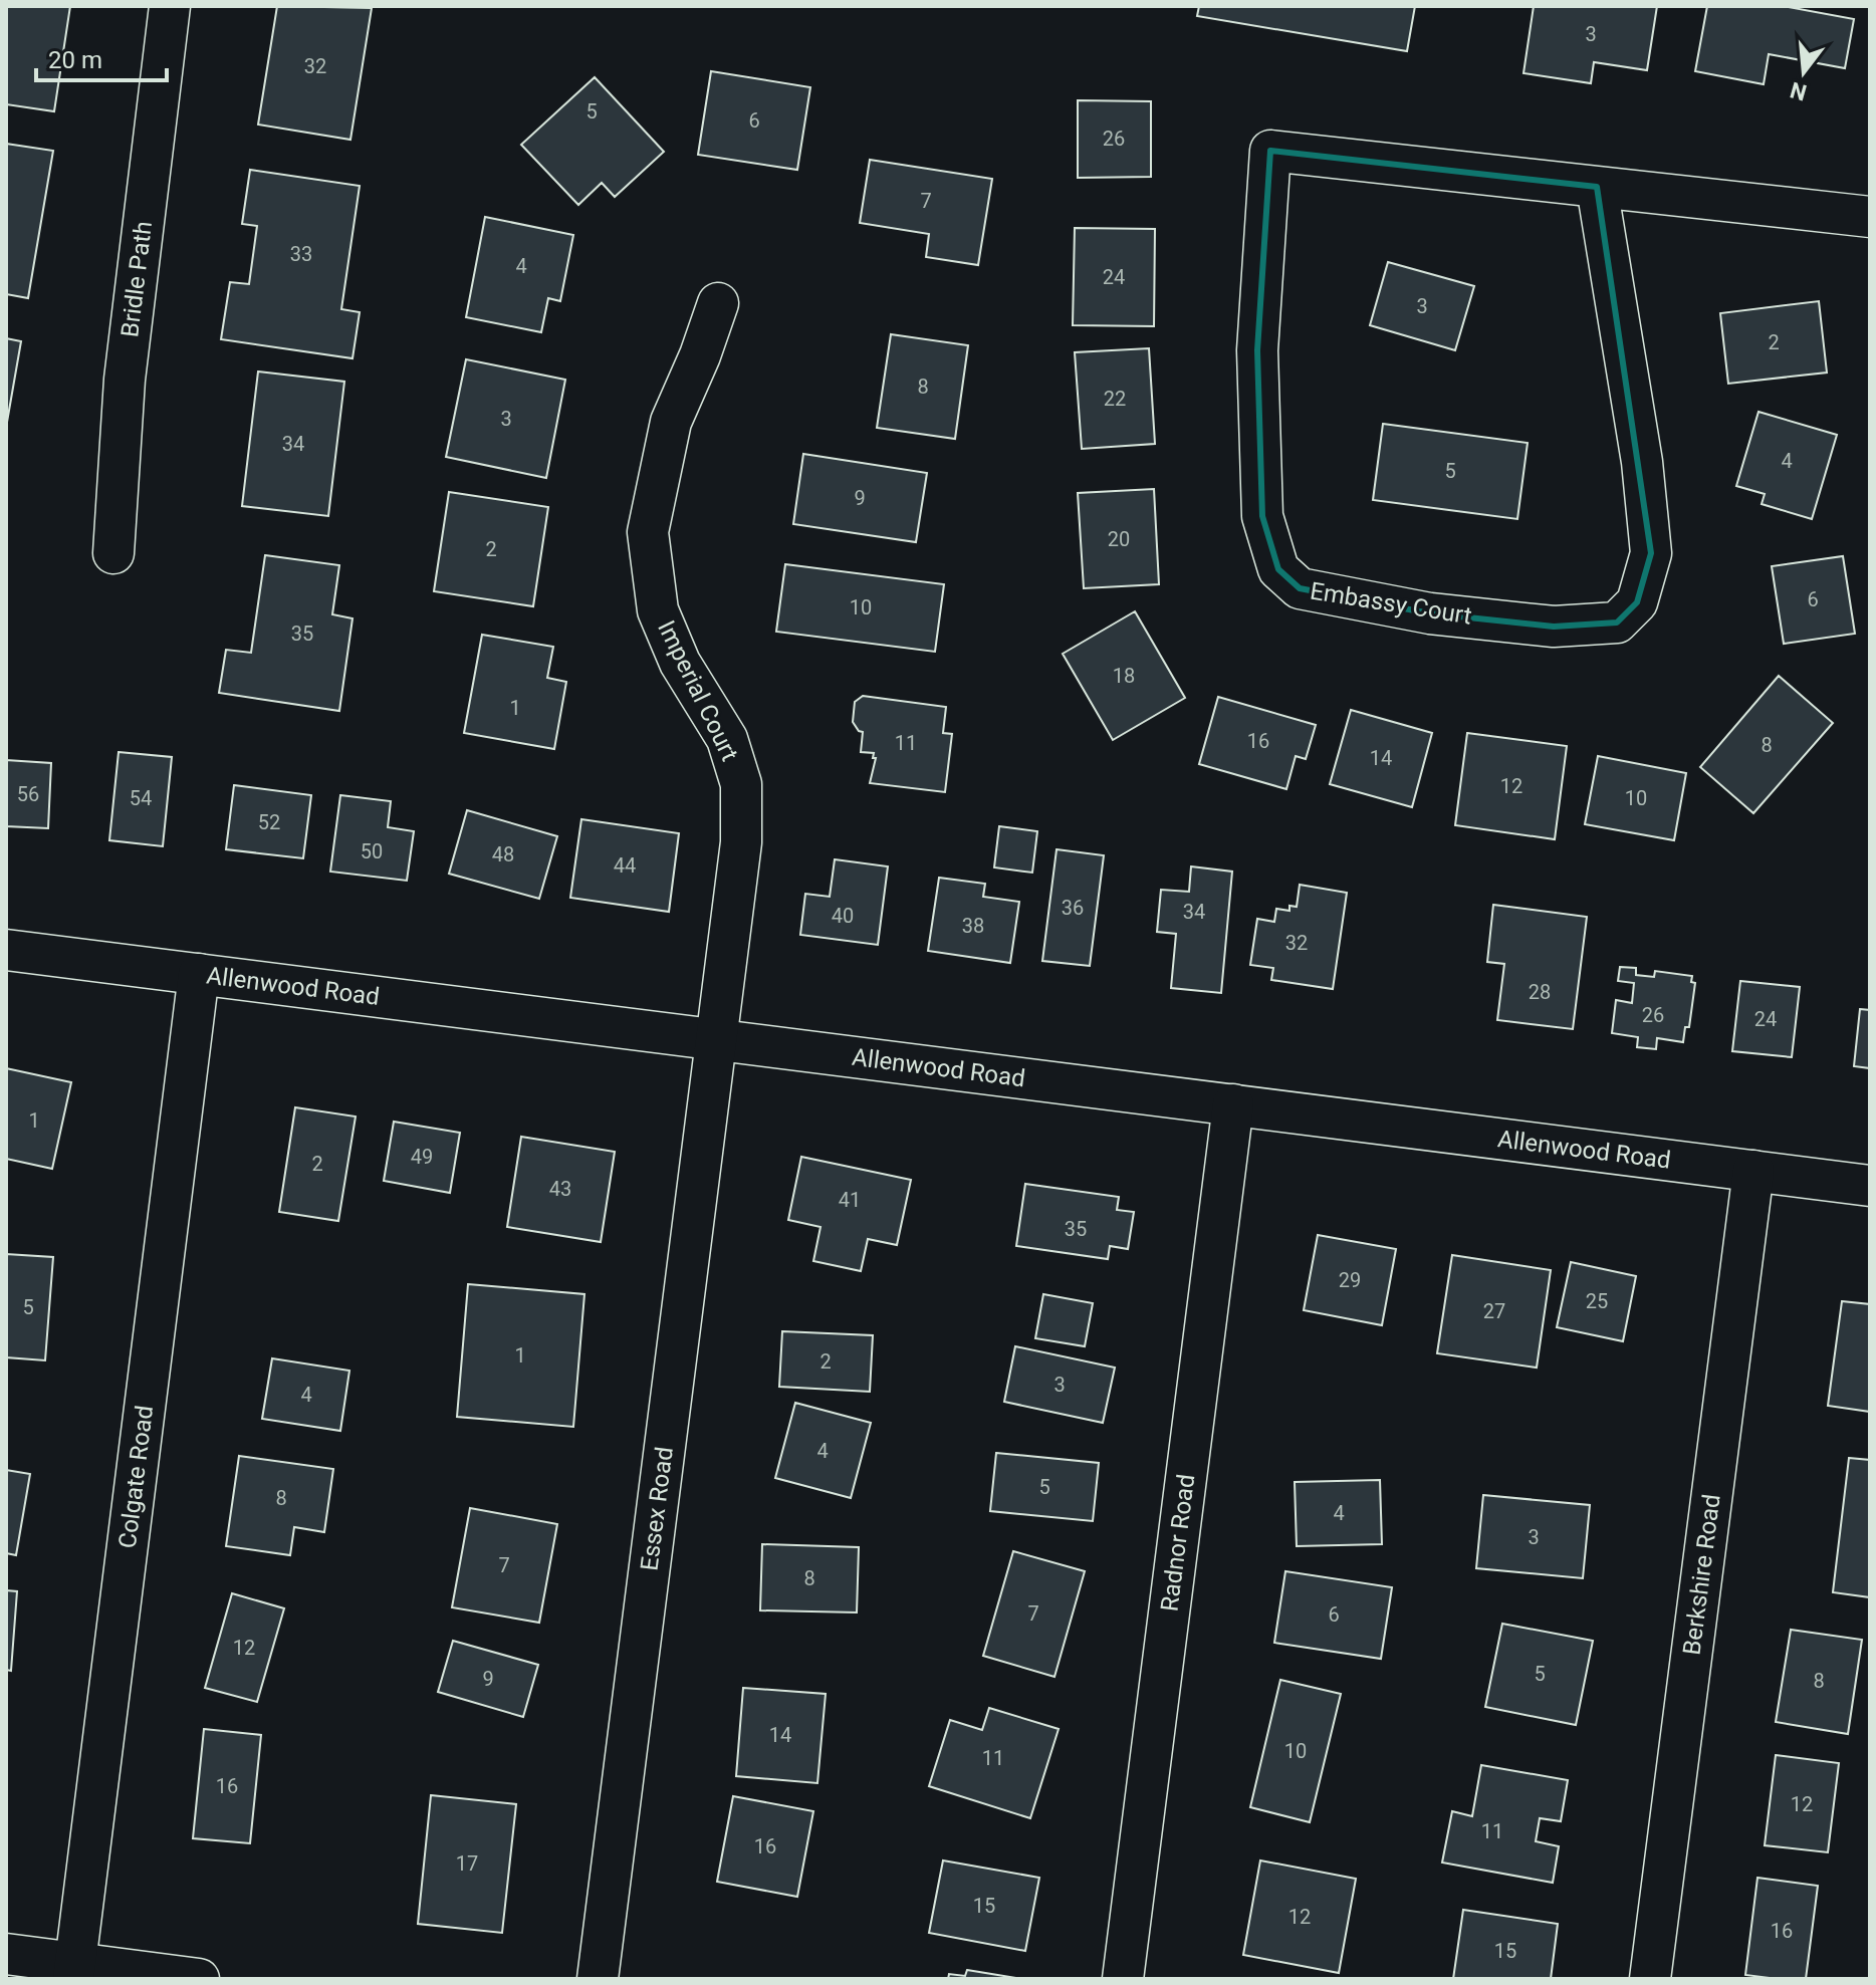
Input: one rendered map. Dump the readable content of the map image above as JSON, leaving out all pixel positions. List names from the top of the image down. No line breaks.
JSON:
{"streets":{"street":["Bridle Path","Embassy Court","Imperial Court","Allenwood Road","Colgate Road","Essex Road","Radnor Road","Berkshire Road"]},"crossings":[["Imperial Court","Allenwood Road"],["Imperial Court","Essex Road"],["Allenwood Road","Colgate Road"],["Allenwood Road","Essex Road"],["Allenwood Road","Radnor Road"],["Allenwood Road","Berkshire Road"]],"house_numbers":["3","32","5","6","26","7","33","4","24","3","2","8","22","3","34","4","5","9","20","2","6","10","35","18","1","16","11","8","14","12","56","54","10","52","50","48","44","36","34","40","38","32","28","26","24","1","49","2","43","41","35","29","25","5","27","1","2","3","4","4","5","8","4","3","7","8","7","6","12","5","9","8","14","10","11","16","12","11","16","17","15","12","16","15"],"scale_bar":"20 m","north":"bottom"}
